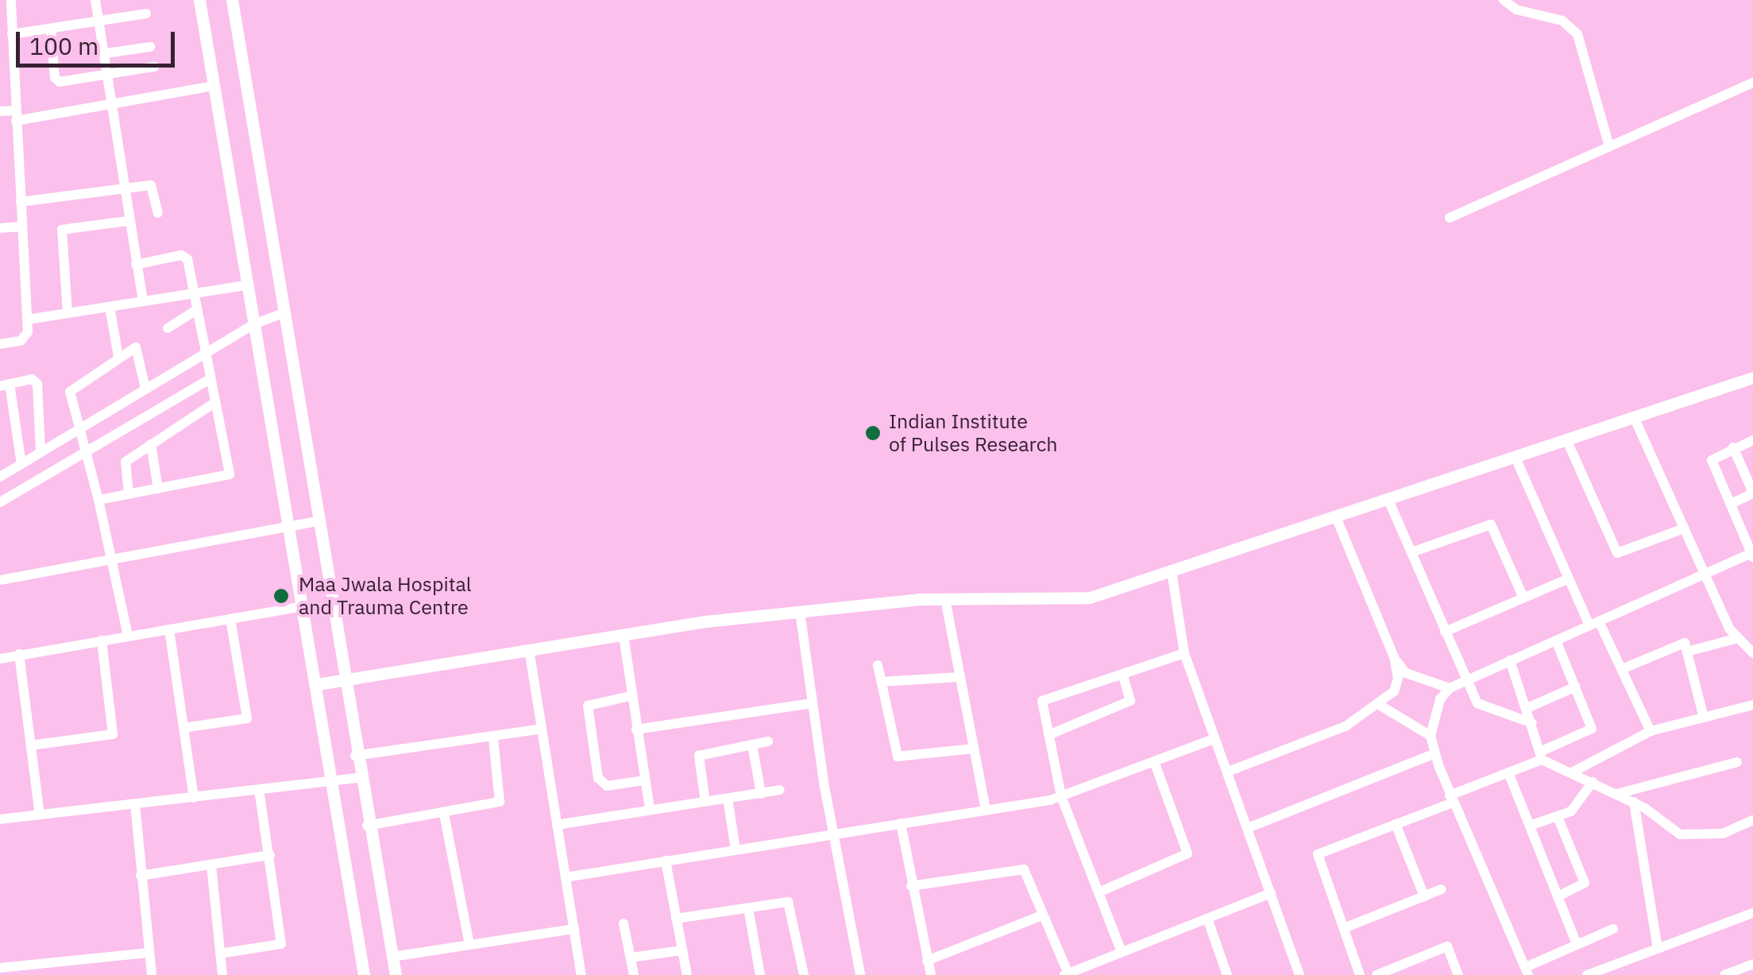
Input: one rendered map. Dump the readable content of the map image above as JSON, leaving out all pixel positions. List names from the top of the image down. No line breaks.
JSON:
{"places":["Indian Institute of Pulses Research","Maa Jwala Hospital and Trauma Centre"],"scale_bar":"100 m"}
